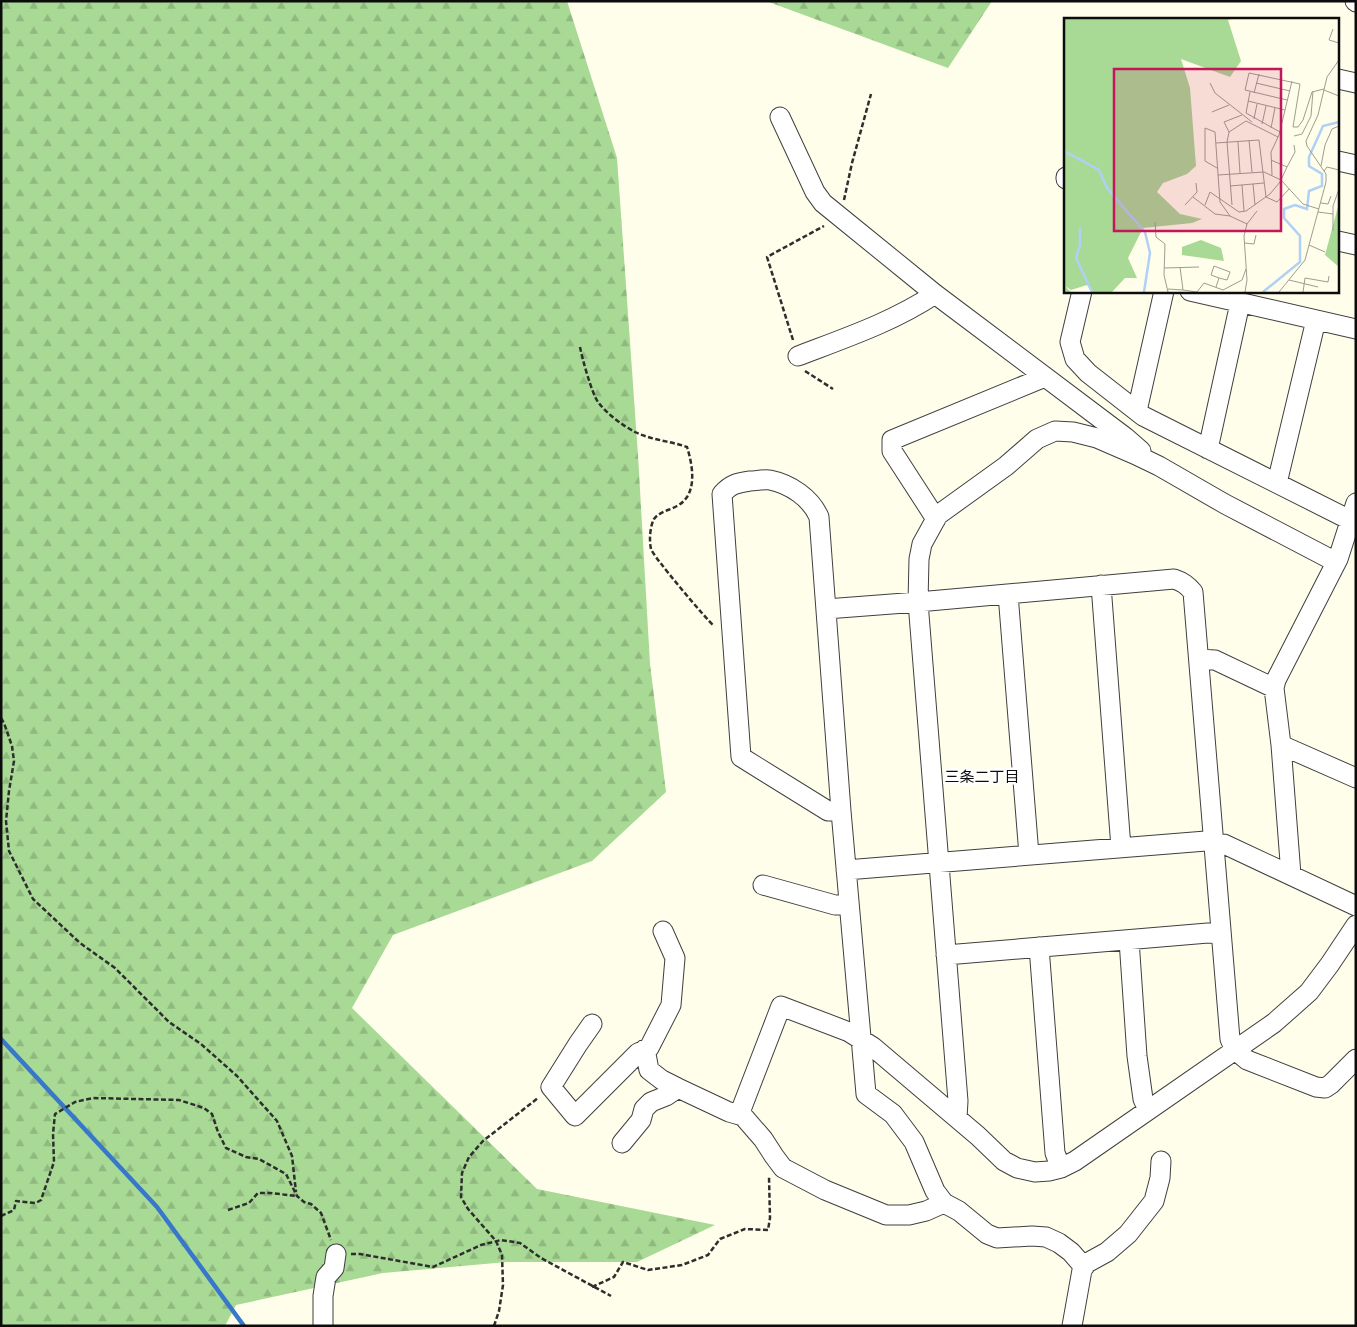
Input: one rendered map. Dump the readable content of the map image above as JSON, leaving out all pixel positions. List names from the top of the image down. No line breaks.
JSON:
{"districts":["三条二丁目"]}
